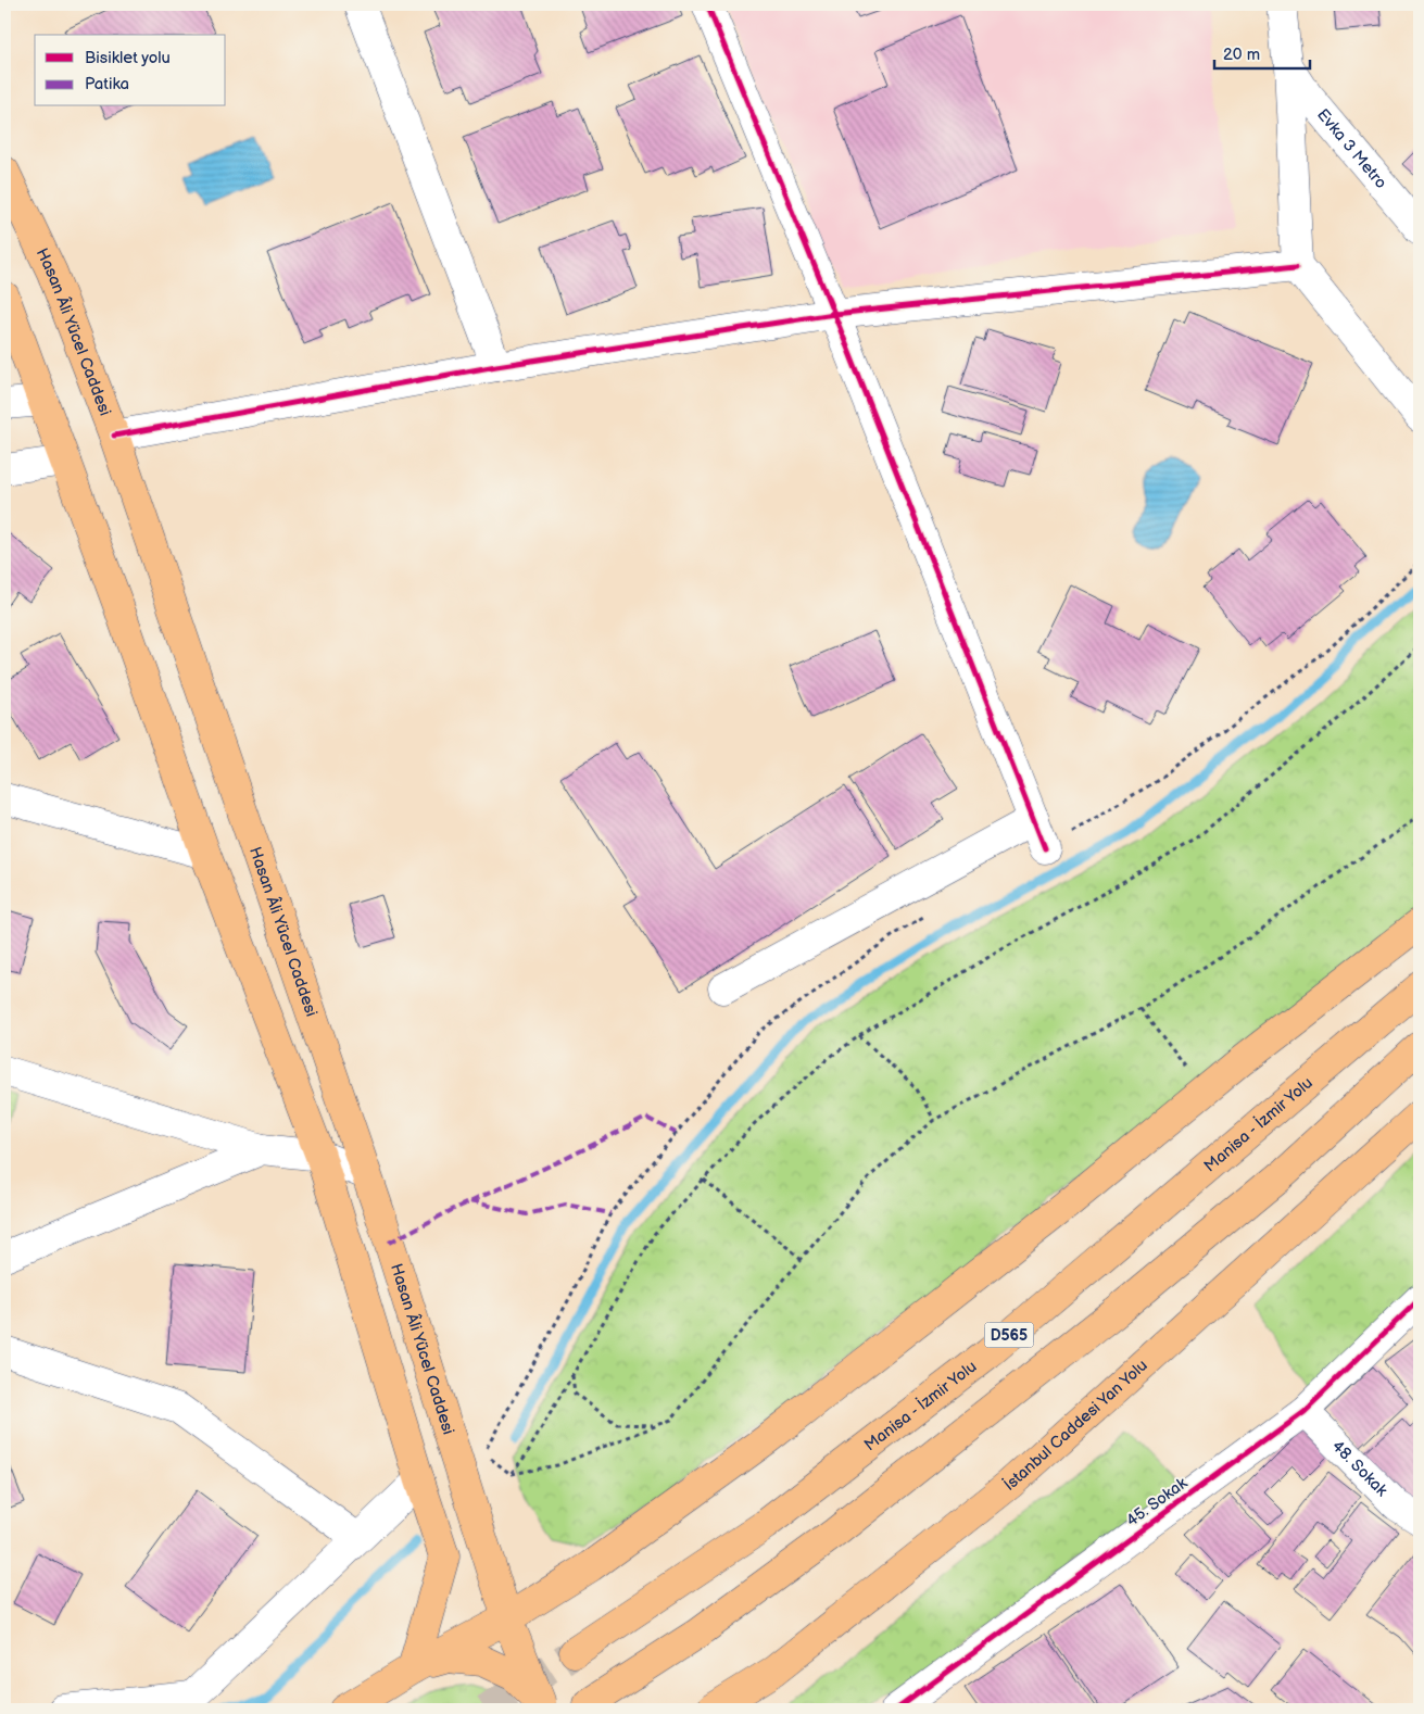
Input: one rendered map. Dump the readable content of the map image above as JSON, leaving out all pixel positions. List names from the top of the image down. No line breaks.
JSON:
{"streets":{"main road":["Hasan Âli Yücel Caddesi","Manisa - İzmir Yolu","D565","İstanbul Caddesi Yan Yolu"],"street":["Evka 3 Metro","48. Sokak","45. Sokak"]},"crossings":[["48. Sokak","45. Sokak"]],"legend":["Bisiklet yolu","Patika"],"scale_bar":"20 m"}
